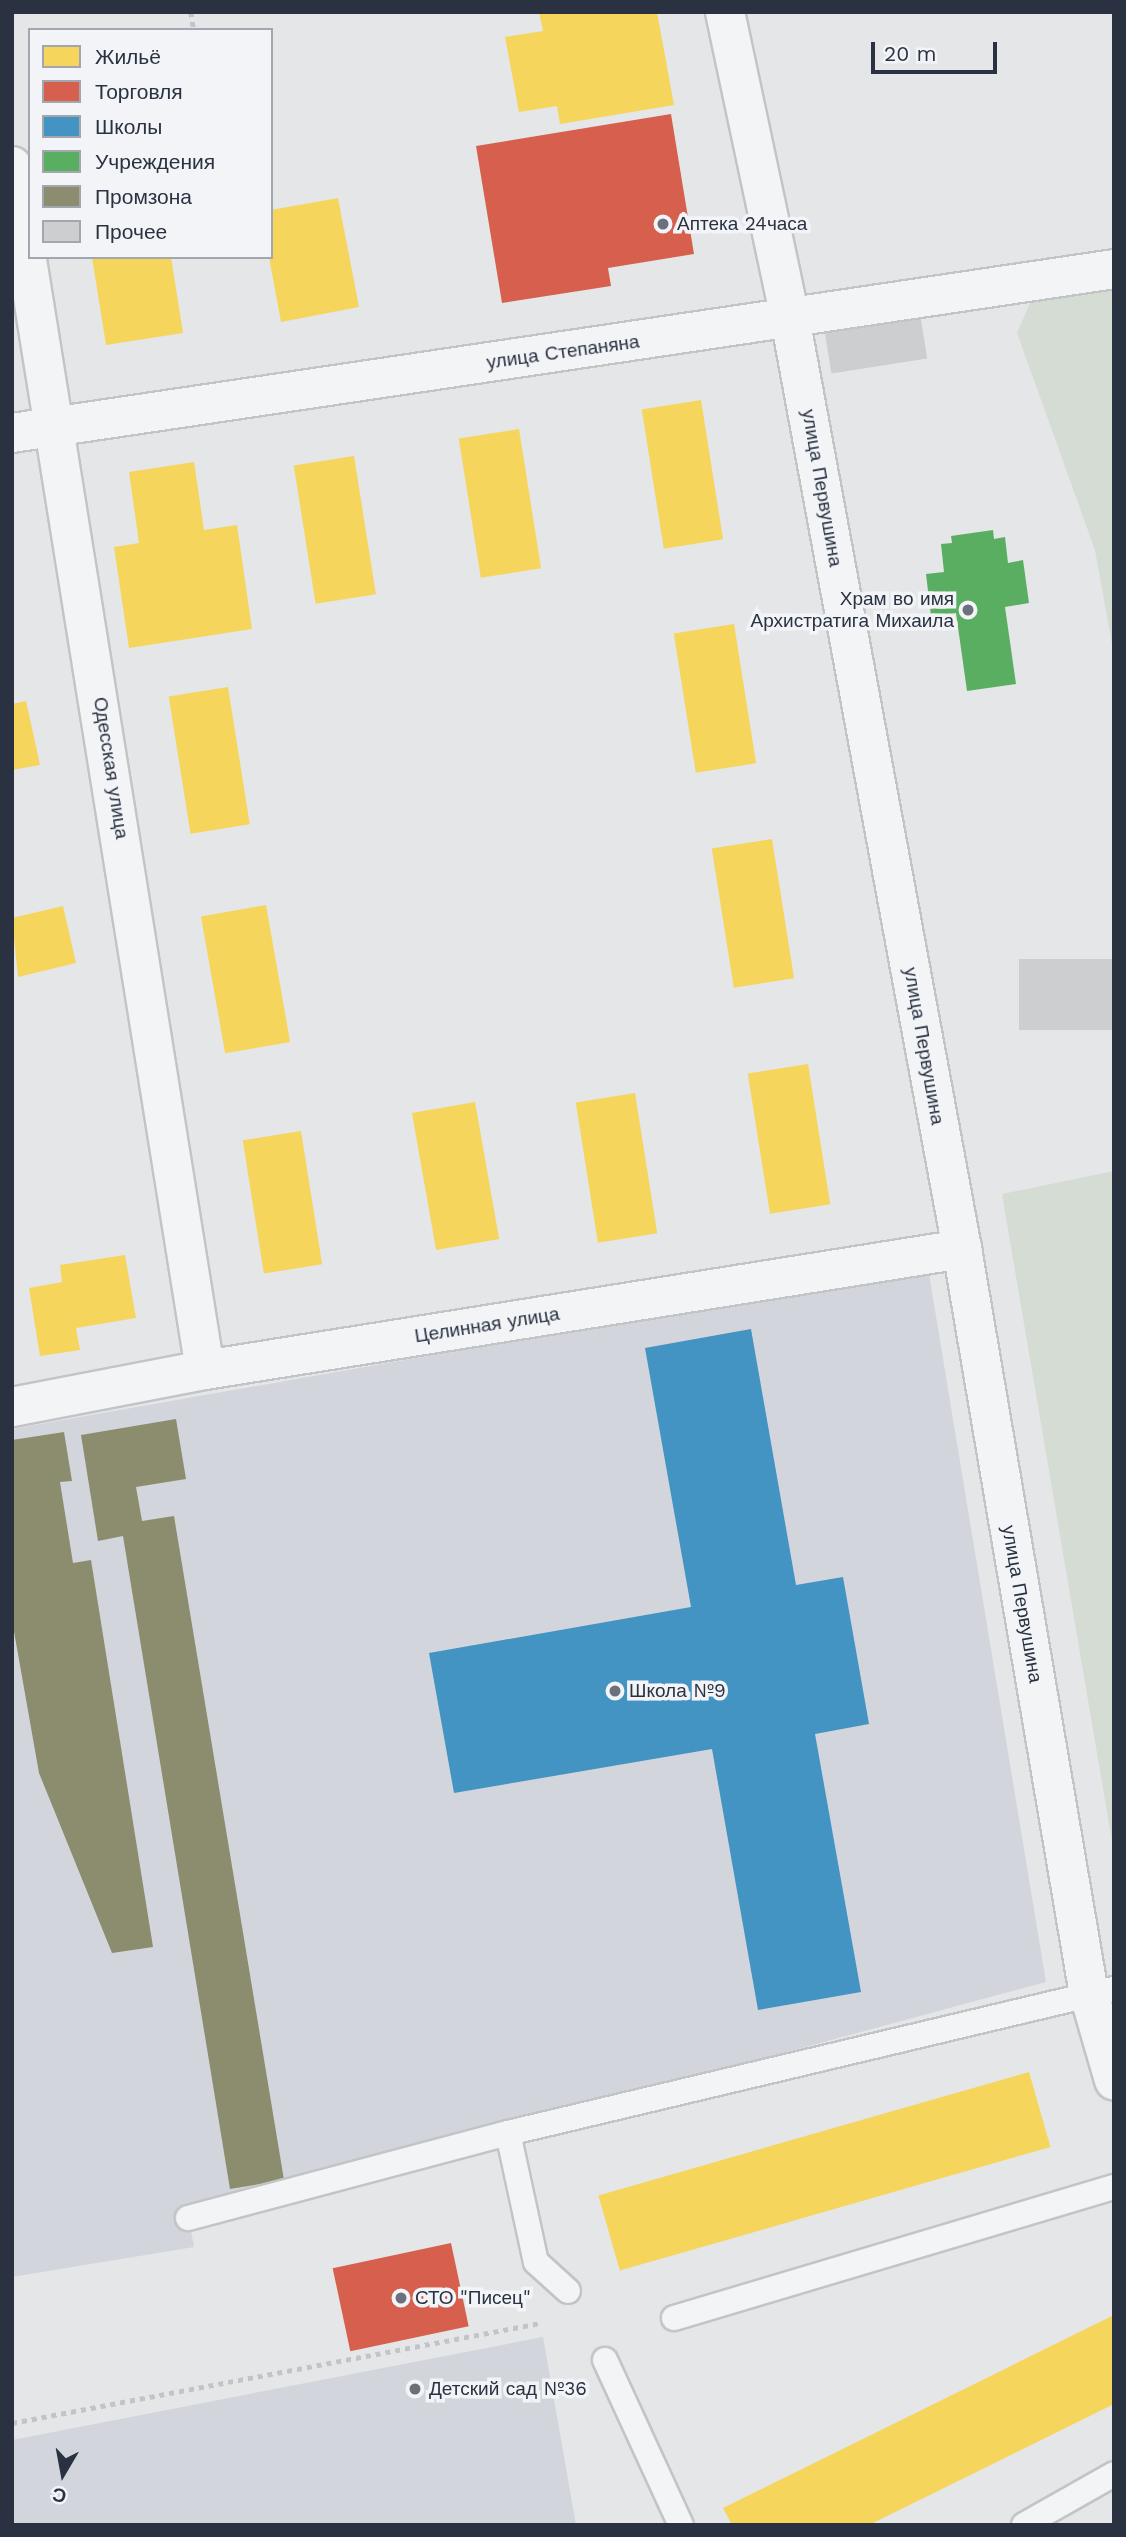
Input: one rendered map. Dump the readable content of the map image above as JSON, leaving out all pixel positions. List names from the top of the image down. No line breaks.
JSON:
{"streets":{"street":["улица Степаняна","улица Первушина","Одесская улица","Целинная улица"]},"crossings":[["улица Степаняна","улица Первушина"],["улица Степаняна","Одесская улица"],["улица Первушина","Целинная улица"],["Одесская улица","Целинная улица"]],"places":["Аптека 24часа","Храм во имя Архистратига Михаила","Школа №9","СТО \"Писец\"","Детский сад №36"],"legend":["Жильё","Торговля","Школы","Учреждения","Промзона","Прочее"],"scale_bar":"20 m","north":"bottom"}
